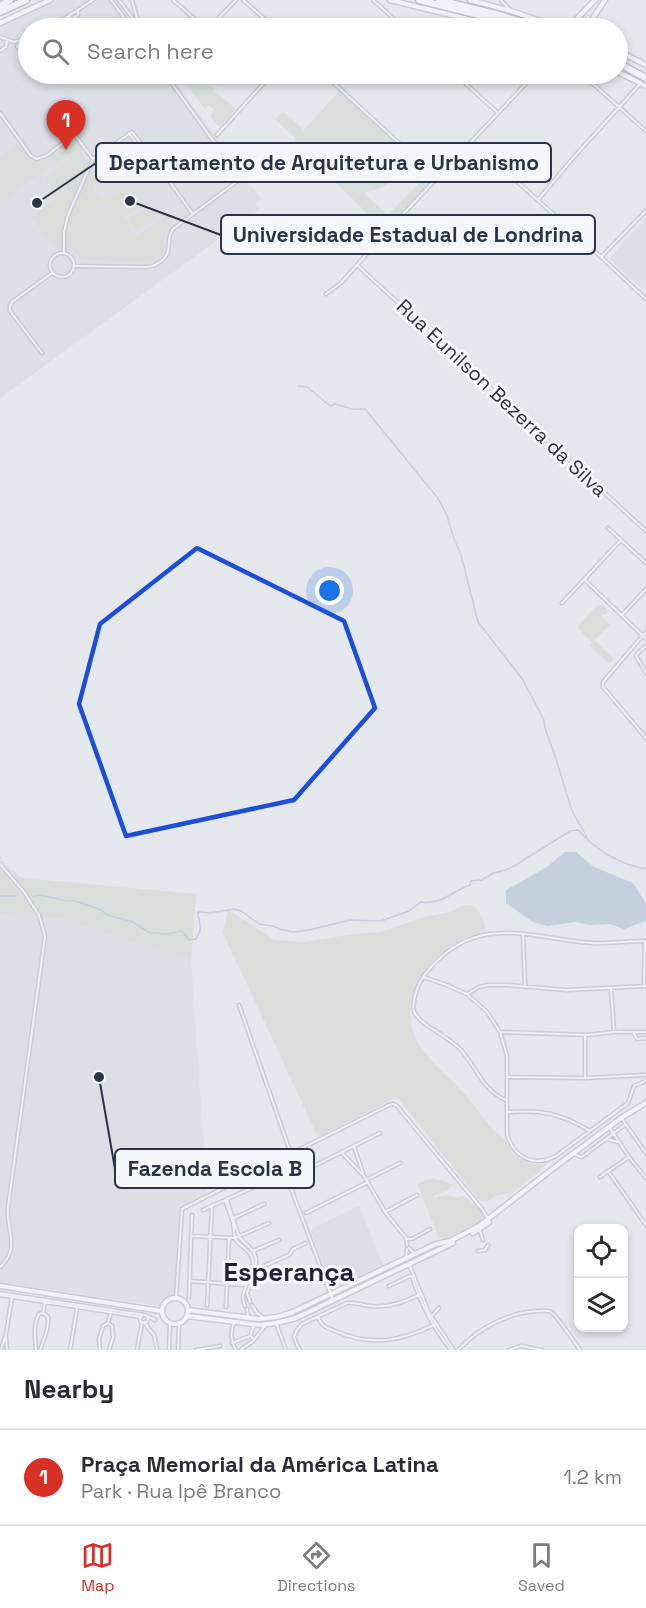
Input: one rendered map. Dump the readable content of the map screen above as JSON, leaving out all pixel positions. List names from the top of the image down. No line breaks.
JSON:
{"streets":{"street":["Rua Eunilson Bezerra da Silva"]},"districts":["Esperança"],"places":["Universidade Estadual de Londrina","Departamento de Arquitetura e Urbanismo","Fazenda Escola B"],"page":{"search":"Search here","pins":"1","heading":"Nearby","list":[{"mark":"1","name":"Praça Memorial da América Latina","note":"Park · Rua Ipê Branco","value":"1.2 km"}],"nav":["Map","Directions","Saved"]}}
